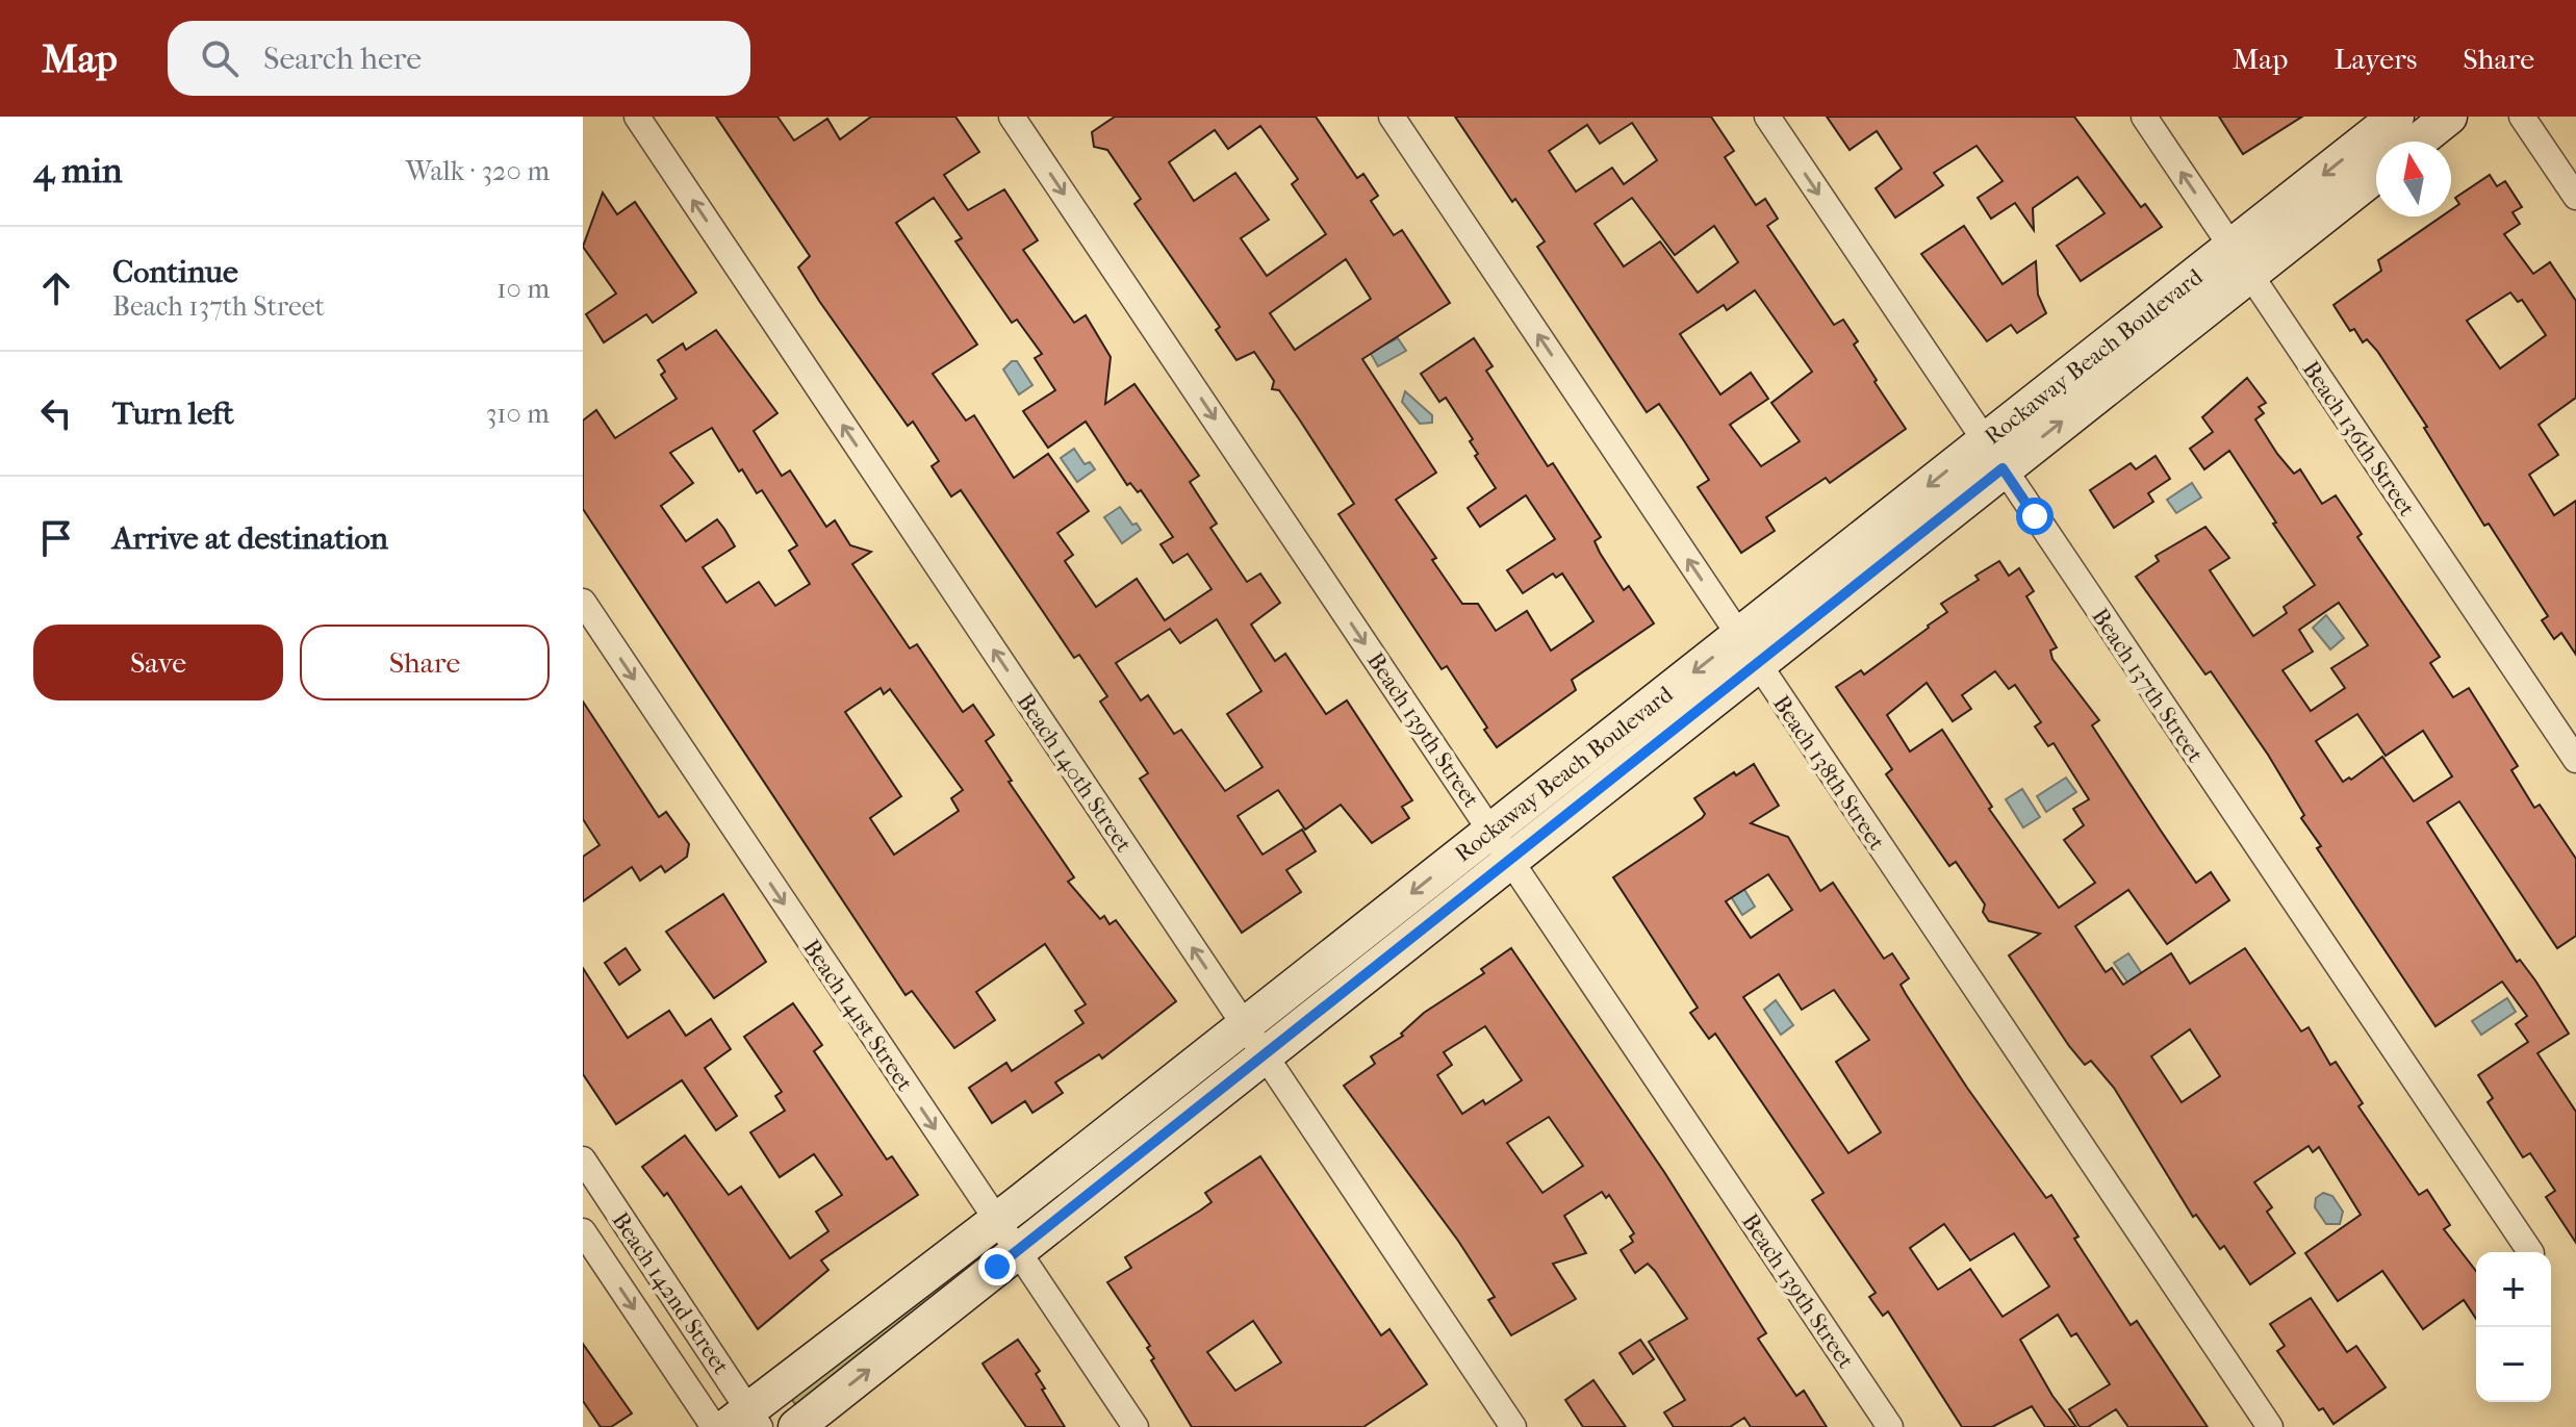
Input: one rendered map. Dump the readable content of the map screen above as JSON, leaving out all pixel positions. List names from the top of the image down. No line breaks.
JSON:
{"streets":{"street":["Rockaway Beach Boulevard","Beach 136th Street","Beach 137th Street","Beach 139th Street","Beach 140th Street","Beach 138th Street","Beach 141st Street","Beach 142nd Street"]},"crossings":[["Rockaway Beach Boulevard","Beach 136th Street"],["Rockaway Beach Boulevard","Beach 137th Street"],["Rockaway Beach Boulevard","Beach 139th Street"],["Rockaway Beach Boulevard","Beach 140th Street"],["Rockaway Beach Boulevard","Beach 138th Street"],["Rockaway Beach Boulevard","Beach 141st Street"],["Rockaway Beach Boulevard","Beach 142nd Street"]],"one_way":["Beach 139th Street","Beach 140th Street","Beach 138th Street","Beach 141st Street"],"north":"top","page":{"header":"Map","search":"Search here","nav":["Map","Layers","Share"],"heading":["4 min","Walk · 320 m"],"list":[["Continue","Beach 137th Street","10 m"],["Turn left","310 m"],"Arrive at destination"],"buttons":["Save","Share"],"map_buttons":["+","−"]}}
